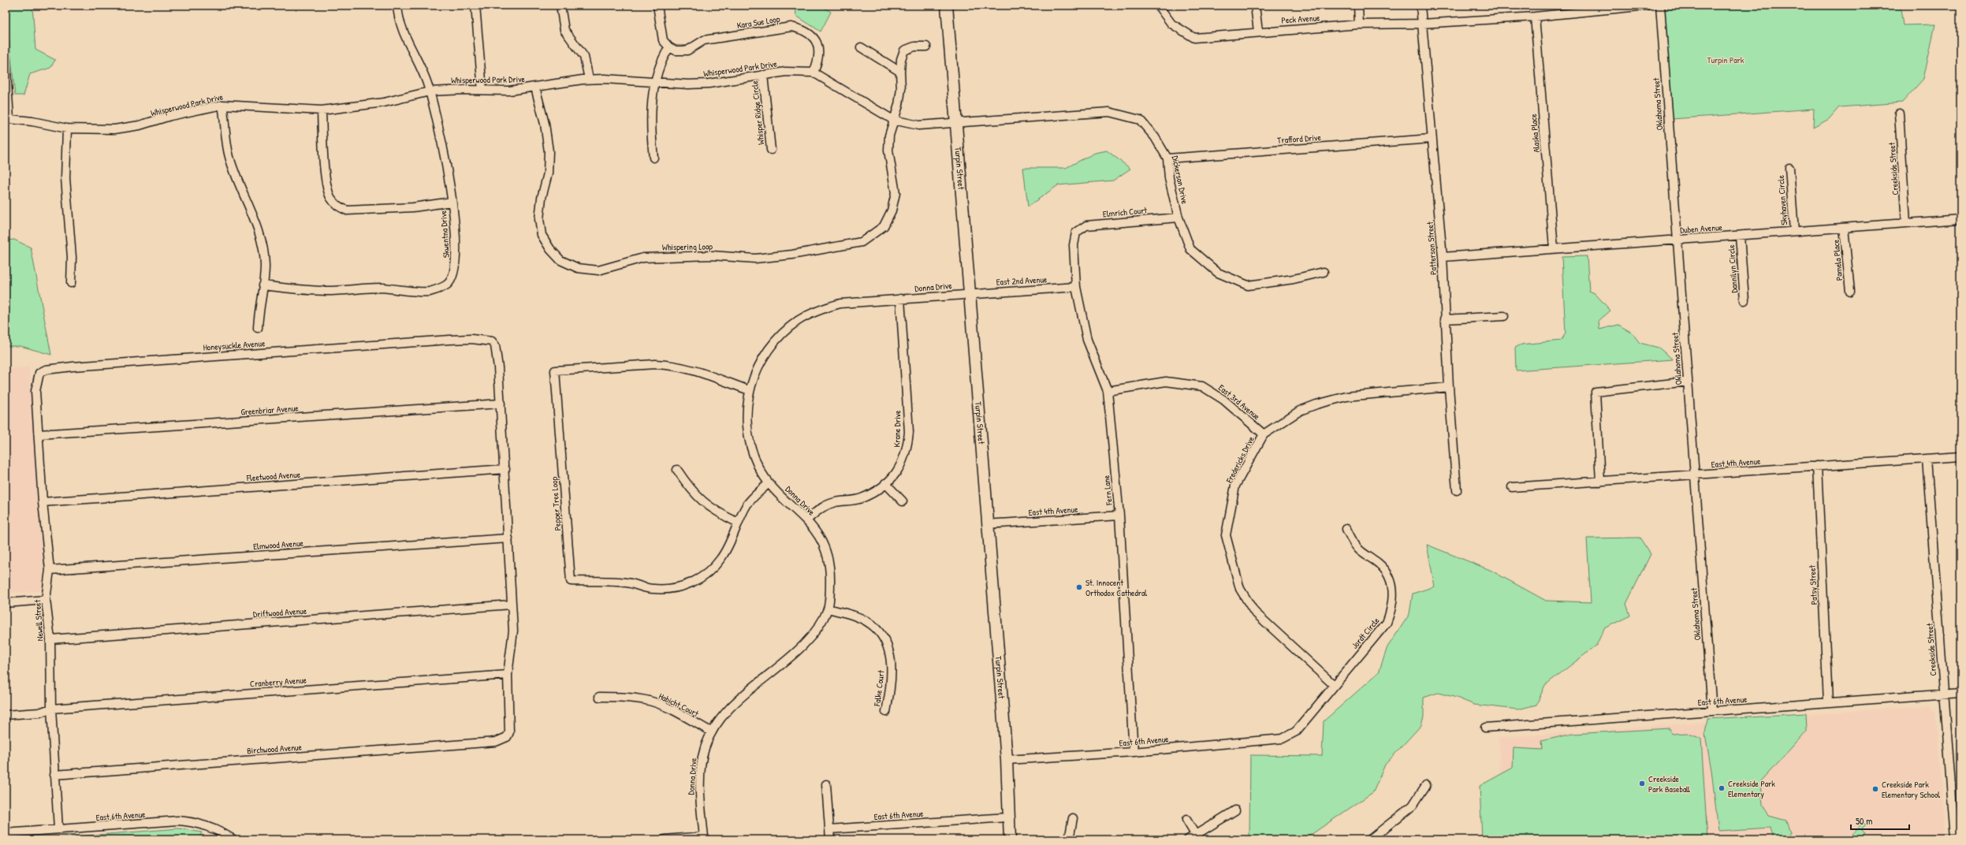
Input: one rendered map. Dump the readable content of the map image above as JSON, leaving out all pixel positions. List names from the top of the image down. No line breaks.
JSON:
{"streets":{"street":["Peck Avenue","Kara Sue Loop","Whisperwood Park Drive","Oklahoma Street","Whisper Ridge Circle","Alaska Place","Trafford Drive","Turpin Street","Creekside Street","Dickerson Drive","Skyhaven Circle","Elmrich Court","Duben Avenue","Skwentna Drive","Whispering Loop","Patterson Street","Pamela Place","Dannilyn Circle","East 2nd Avenue","Donna Drive","Honeysuckle Avenue","East 3rd Avenue","Greenbriar Avenue","Krane Drive","Fredericks Drive","East 4th Avenue","Fleetwood Avenue","Fern Lane","Pepper Tree Loop","Elmwood Avenue","Patsy Street","Driftwood Avenue","Newell Street","Jordt Circle","Cranberry Avenue","Falke Court","East 6th Avenue","Habicht Court","Birchwood Avenue"]},"crossings":[["Peck Avenue","Alaska Place"],["Peck Avenue","Patterson Street"],["Kara Sue Loop","Whisperwood Park Drive"],["Whisperwood Park Drive","Whisper Ridge Circle"],["Whisperwood Park Drive","Turpin Street"],["Whisperwood Park Drive","Dickerson Drive"],["Whisperwood Park Drive","Skwentna Drive"],["Whisperwood Park Drive","Whispering Loop"],["Oklahoma Street","Duben Avenue"],["Oklahoma Street","East 4th Avenue"],["Oklahoma Street","East 6th Avenue"],["Alaska Place","Duben Avenue"],["Trafford Drive","Dickerson Drive"],["Trafford Drive","Patterson Street"],["Turpin Street","Dickerson Drive"],["Turpin Street","East 2nd Avenue"],["Turpin Street","Donna Drive"],["Turpin Street","East 4th Avenue"],["Turpin Street","East 6th Avenue"],["Creekside Street","Duben Avenue"],["Creekside Street","East 4th Avenue"],["Creekside Street","East 6th Avenue"],["Dickerson Drive","Elmrich Court"],["Skyhaven Circle","Duben Avenue"],["Elmrich Court","Fern Lane"],["Duben Avenue","Patterson Street"],["Duben Avenue","Pamela Place"],["Duben Avenue","Dannilyn Circle"],["Patterson Street","Fredericks Drive"],["East 2nd Avenue","Donna Drive"],["East 2nd Avenue","Fern Lane"],["Donna Drive","Krane Drive"],["Donna Drive","Pepper Tree Loop"],["Donna Drive","Falke Court"],["Donna Drive","Habicht Court"],["Honeysuckle Avenue","Greenbriar Avenue"],["Honeysuckle Avenue","Newell Street"],["East 3rd Avenue","Fredericks Drive"],["East 3rd Avenue","Fern Lane"],["Greenbriar Avenue","Newell Street"],["Fredericks Drive","Jordt Circle"],["East 4th Avenue","Fern Lane"],["East 4th Avenue","Patsy Street"],["Fleetwood Avenue","Newell Street"],["Fern Lane","East 6th Avenue"],["Elmwood Avenue","Newell Street"],["Patsy Street","East 6th Avenue"],["Driftwood Avenue","Newell Street"],["Newell Street","Cranberry Avenue"],["Newell Street","East 6th Avenue"],["Newell Street","Birchwood Avenue"],["Jordt Circle","East 6th Avenue"],["Cranberry Avenue","Birchwood Avenue"]],"parks":["Turpin Park"],"places":["St. Innocent Orthodox Cathedral","Creekside Park Baseball","Creekside Park Elementary","Creekside Park Elementary School"],"scale_bar":"50 m"}
